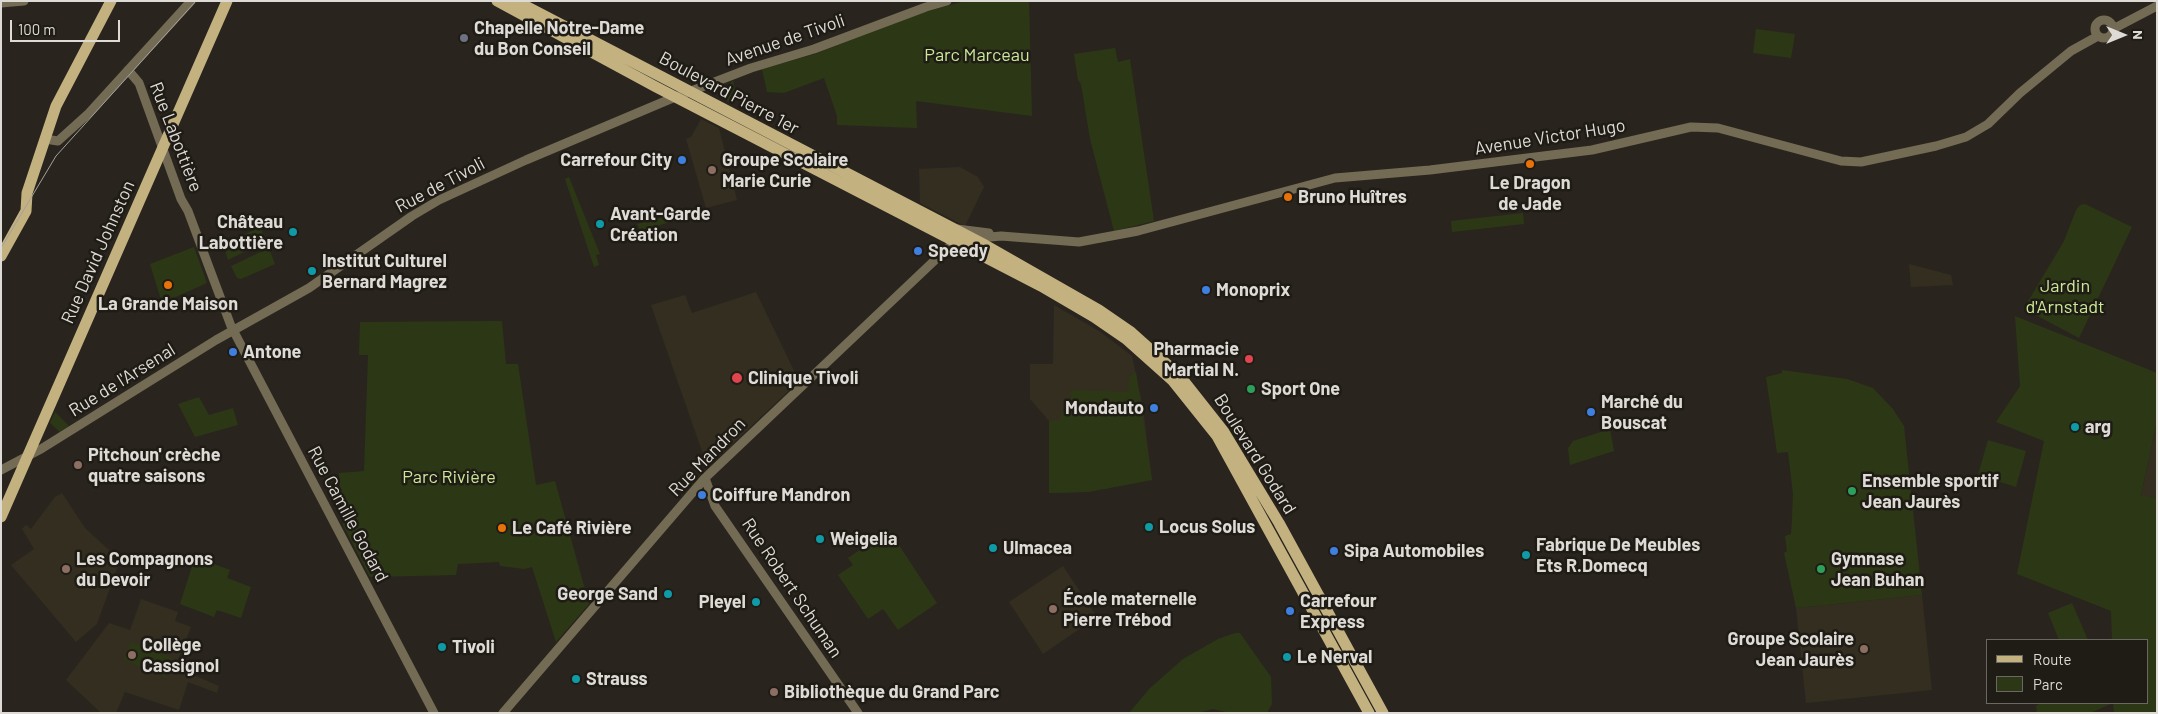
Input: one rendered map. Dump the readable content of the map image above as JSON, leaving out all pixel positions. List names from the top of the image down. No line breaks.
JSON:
{"streets":{"main road":["Boulevard Pierre 1er","Rue David Johnston","Boulevard Godard"],"street":["Avenue de Tivoli","Rue Labottière","Avenue Victor Hugo","Rue de Tivoli","Rue de l'Arsenal","Rue Mandron","Rue Camille Godard","Rue Robert Schuman"]},"crossings":[["Avenue de Tivoli","Boulevard Pierre 1er"],["Avenue de Tivoli","Rue de Tivoli"],["Boulevard Pierre 1er","Avenue Victor Hugo"],["Boulevard Pierre 1er","Rue de Tivoli"],["Boulevard Pierre 1er","Boulevard Godard"],["Boulevard Pierre 1er","Rue Mandron"],["Rue Labottière","Rue de Tivoli"],["Rue Labottière","Rue David Johnston"],["Rue Labottière","Rue de l'Arsenal"],["Rue Labottière","Rue Camille Godard"],["Avenue Victor Hugo","Boulevard Godard"],["Avenue Victor Hugo","Rue Mandron"],["Rue de Tivoli","Rue de l'Arsenal"],["Rue de Tivoli","Rue Camille Godard"],["Rue David Johnston","Rue de l'Arsenal"],["Rue de l'Arsenal","Rue Camille Godard"],["Boulevard Godard","Rue Mandron"],["Rue Mandron","Rue Robert Schuman"]],"parks":["Parc Marceau","Jardin d'Arnstadt","Parc Rivière"],"places":["Chapelle Notre-Dame du Bon Conseil","Carrefour City","Le Dragon de Jade","Groupe Scolaire Marie Curie","Bruno Huîtres","Avant-Garde Création","Château Labottière","Speedy","Institut Culturel Bernard Magrez","La Grande Maison","Monoprix","Antone","Pharmacie Martial N.","Clinique Tivoli","Sport One","Mondauto","Marché du Bouscat","arg","Pitchoun' crèche quatre saisons","Ensemble sportif Jean Jaurès","Coiffure Mandron","Locus Solus","Le Café Rivière","Weigelia","Ulmacea","Sipa Automobiles","Fabrique De Meubles Ets R.Domecq","Les Compagnons du Devoir","Gymnase Jean Buhan","George Sand","Pleyel","École maternelle Pierre Trébod","Carrefour Express","Tivoli","Groupe Scolaire Jean Jaurès","Collège Cassignol","Le Nerval","Strauss","Bibliothèque du Grand Parc"],"legend":["Route","Parc"],"scale_bar":"100 m","north":"right"}
